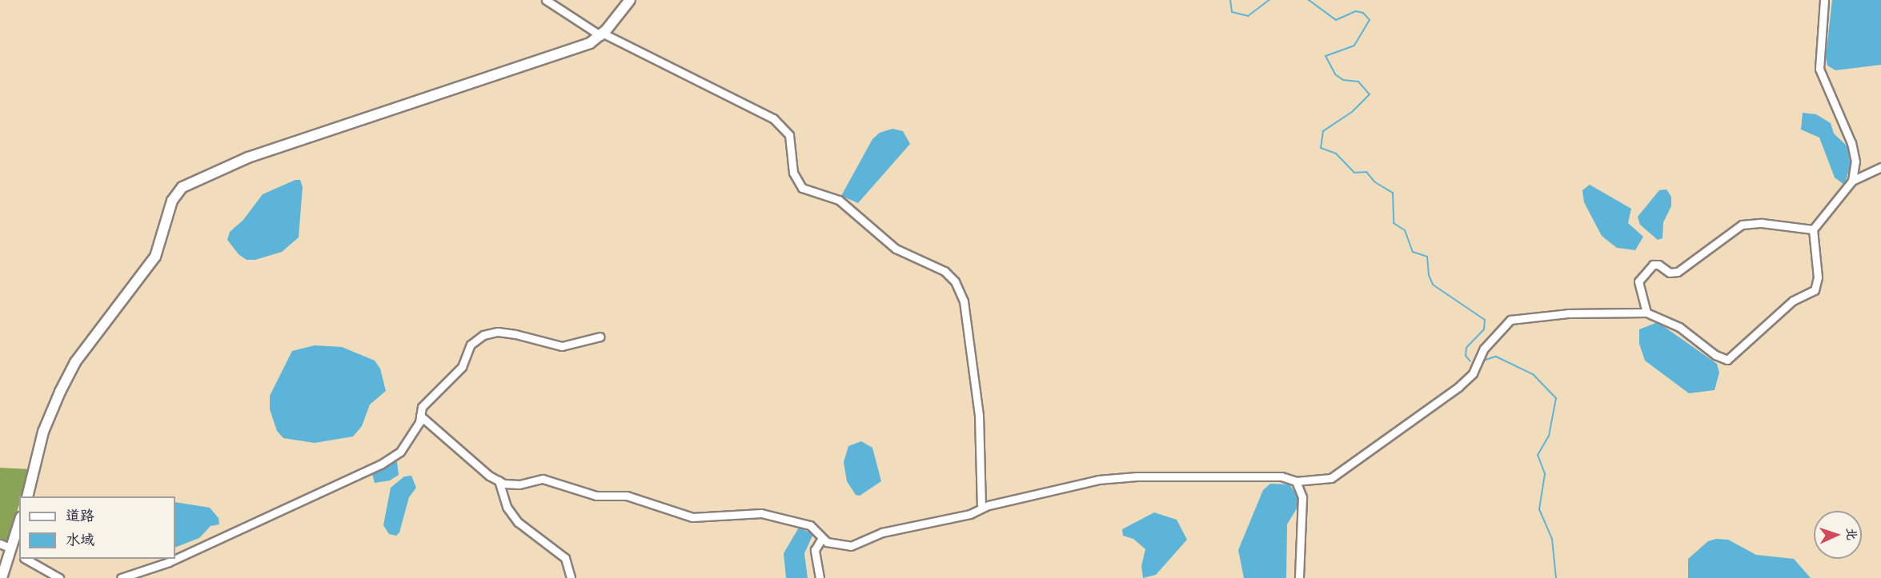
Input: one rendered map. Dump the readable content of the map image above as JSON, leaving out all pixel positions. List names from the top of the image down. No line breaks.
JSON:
{"legend":["道路","水域"],"north":"right"}
